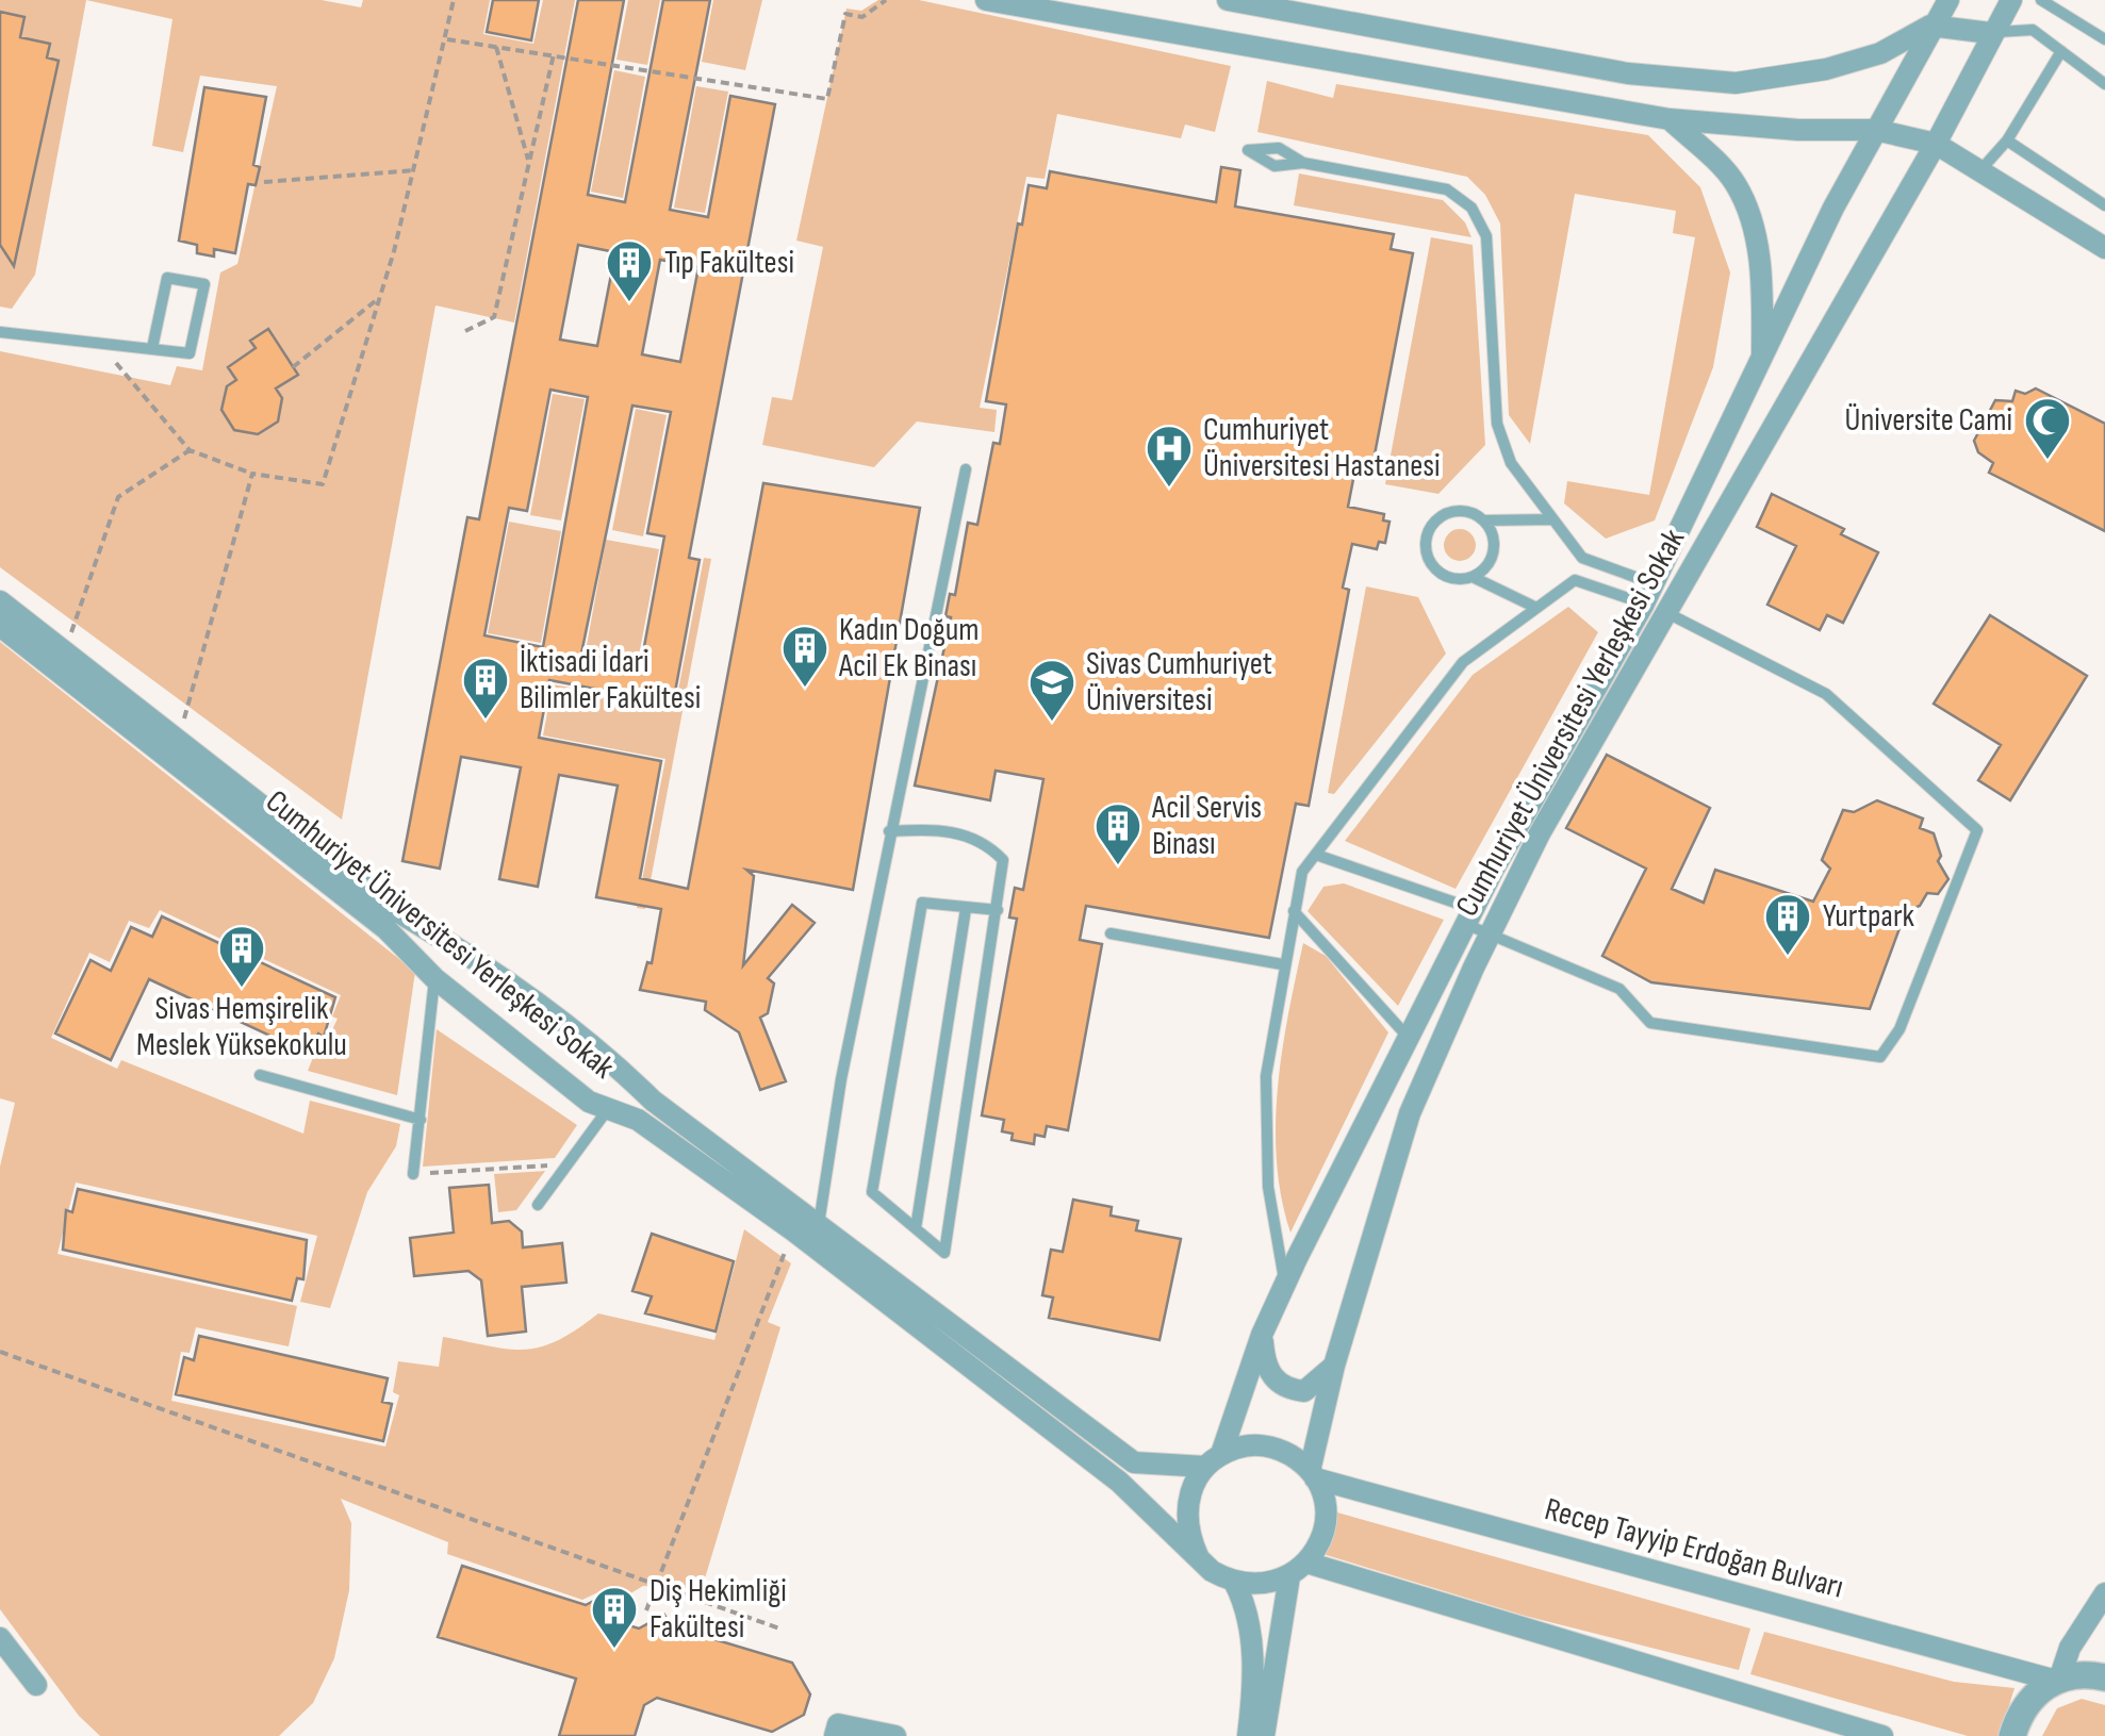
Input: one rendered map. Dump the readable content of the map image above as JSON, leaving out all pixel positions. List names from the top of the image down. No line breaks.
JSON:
{"streets":{"street":["Cumhuriyet Üniversitesi Yerleşkesi Sokak","Recep Tayyip Erdoğan Bulvarı"]},"crossings":[["Cumhuriyet Üniversitesi Yerleşkesi Sokak","Recep Tayyip Erdoğan Bulvarı"]],"places":{"building":["Tıp Fakültesi","Kadın Doğum Acil Ek Binası","İktisadi İdari Bilimler Fakültesi","Acil Servis Binası","Yurtpark","Sivas Hemşirelik Meslek Yüksekokulu","Diş Hekimliği Fakültesi"],"mosque":["Üniversite Cami"],"hospital":["Cumhuriyet Üniversitesi Hastanesi"],"school or university":["Sivas Cumhuriyet Üniversitesi"]}}
